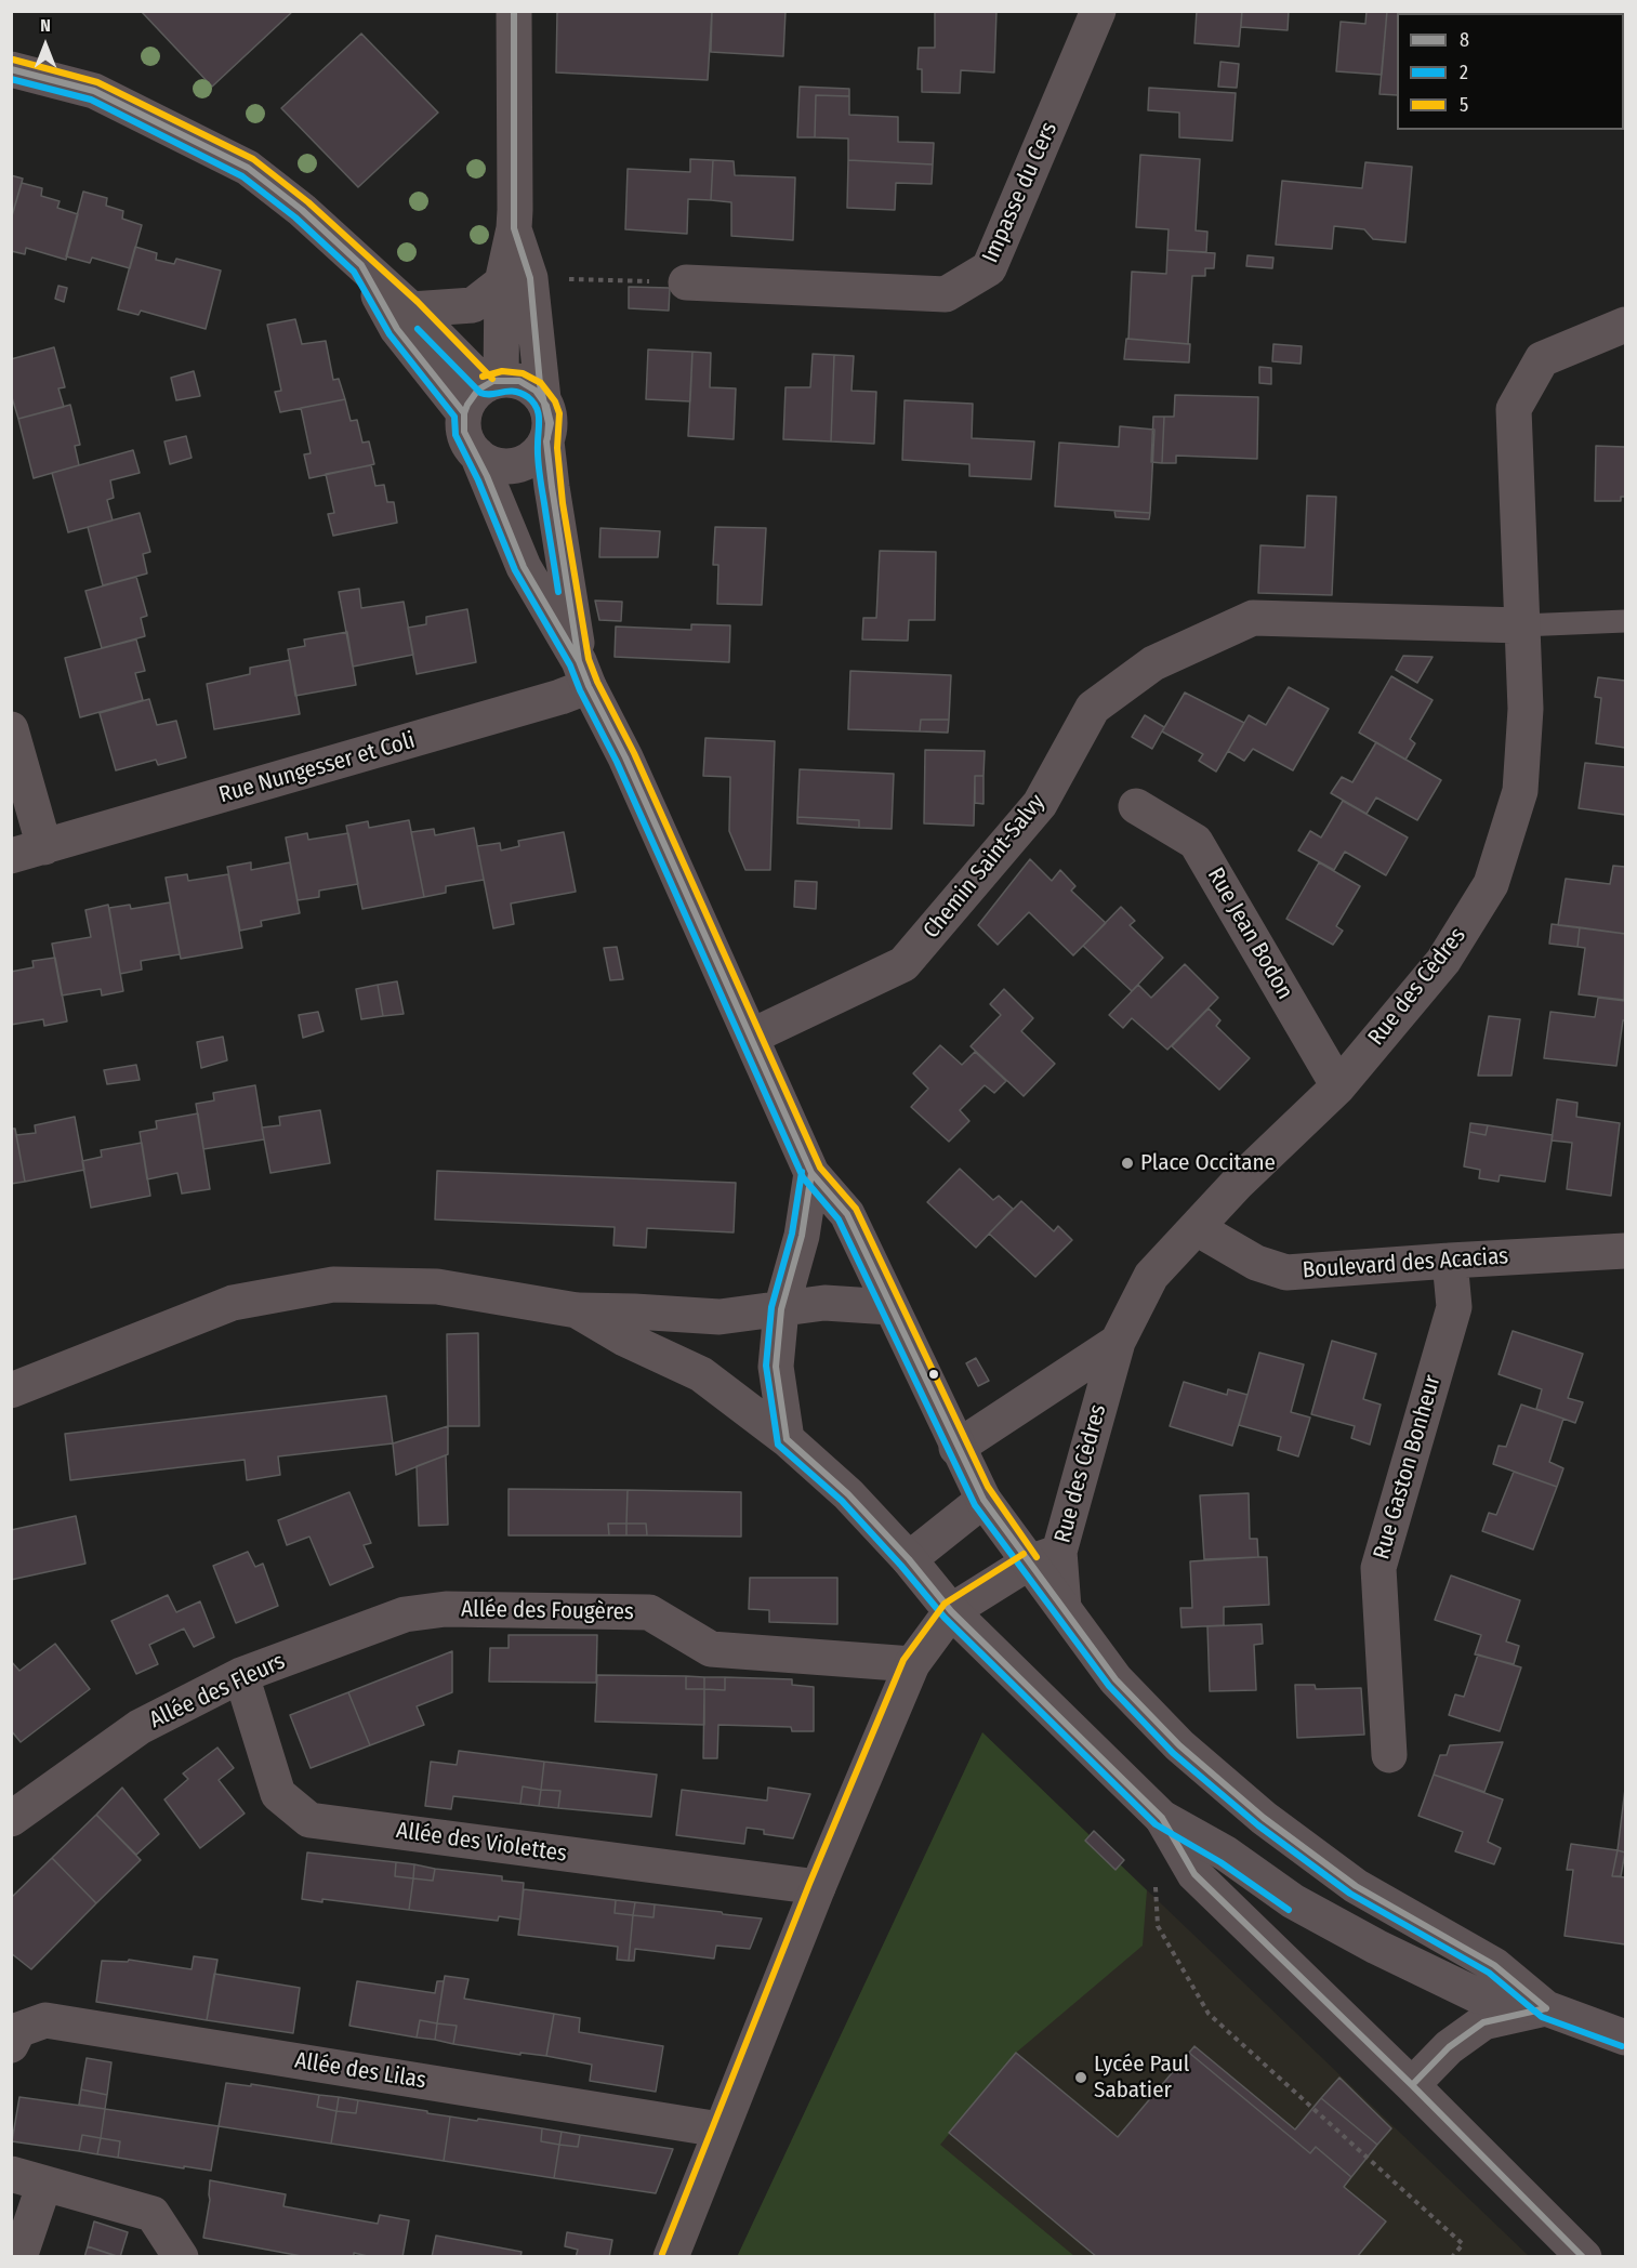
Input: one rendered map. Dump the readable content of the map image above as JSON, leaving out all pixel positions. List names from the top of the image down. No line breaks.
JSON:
{"streets":{"street":["Impasse du Cers","Rue Nungesser et Coli","Chemin Saint-Salvy","Rue Jean Bodon","Rue des Cèdres","Boulevard des Acacias","Rue Gaston Bonheur","Allée des Fougères","Allée des Fleurs","Allée des Violettes","Allée des Lilas"]},"crossings":[["Chemin Saint-Salvy","Rue des Cèdres"],["Rue Jean Bodon","Rue des Cèdres"],["Rue des Cèdres","Boulevard des Acacias"],["Boulevard des Acacias","Rue Gaston Bonheur"],["Allée des Fougères","Allée des Fleurs"],["Allée des Fleurs","Allée des Violettes"]],"places":["Place Occitane","Lycée Paul Sabatier"],"lines":["transit line 8","transit line 5","transit line 2"],"legend":["8","2","5"],"north":"top"}
